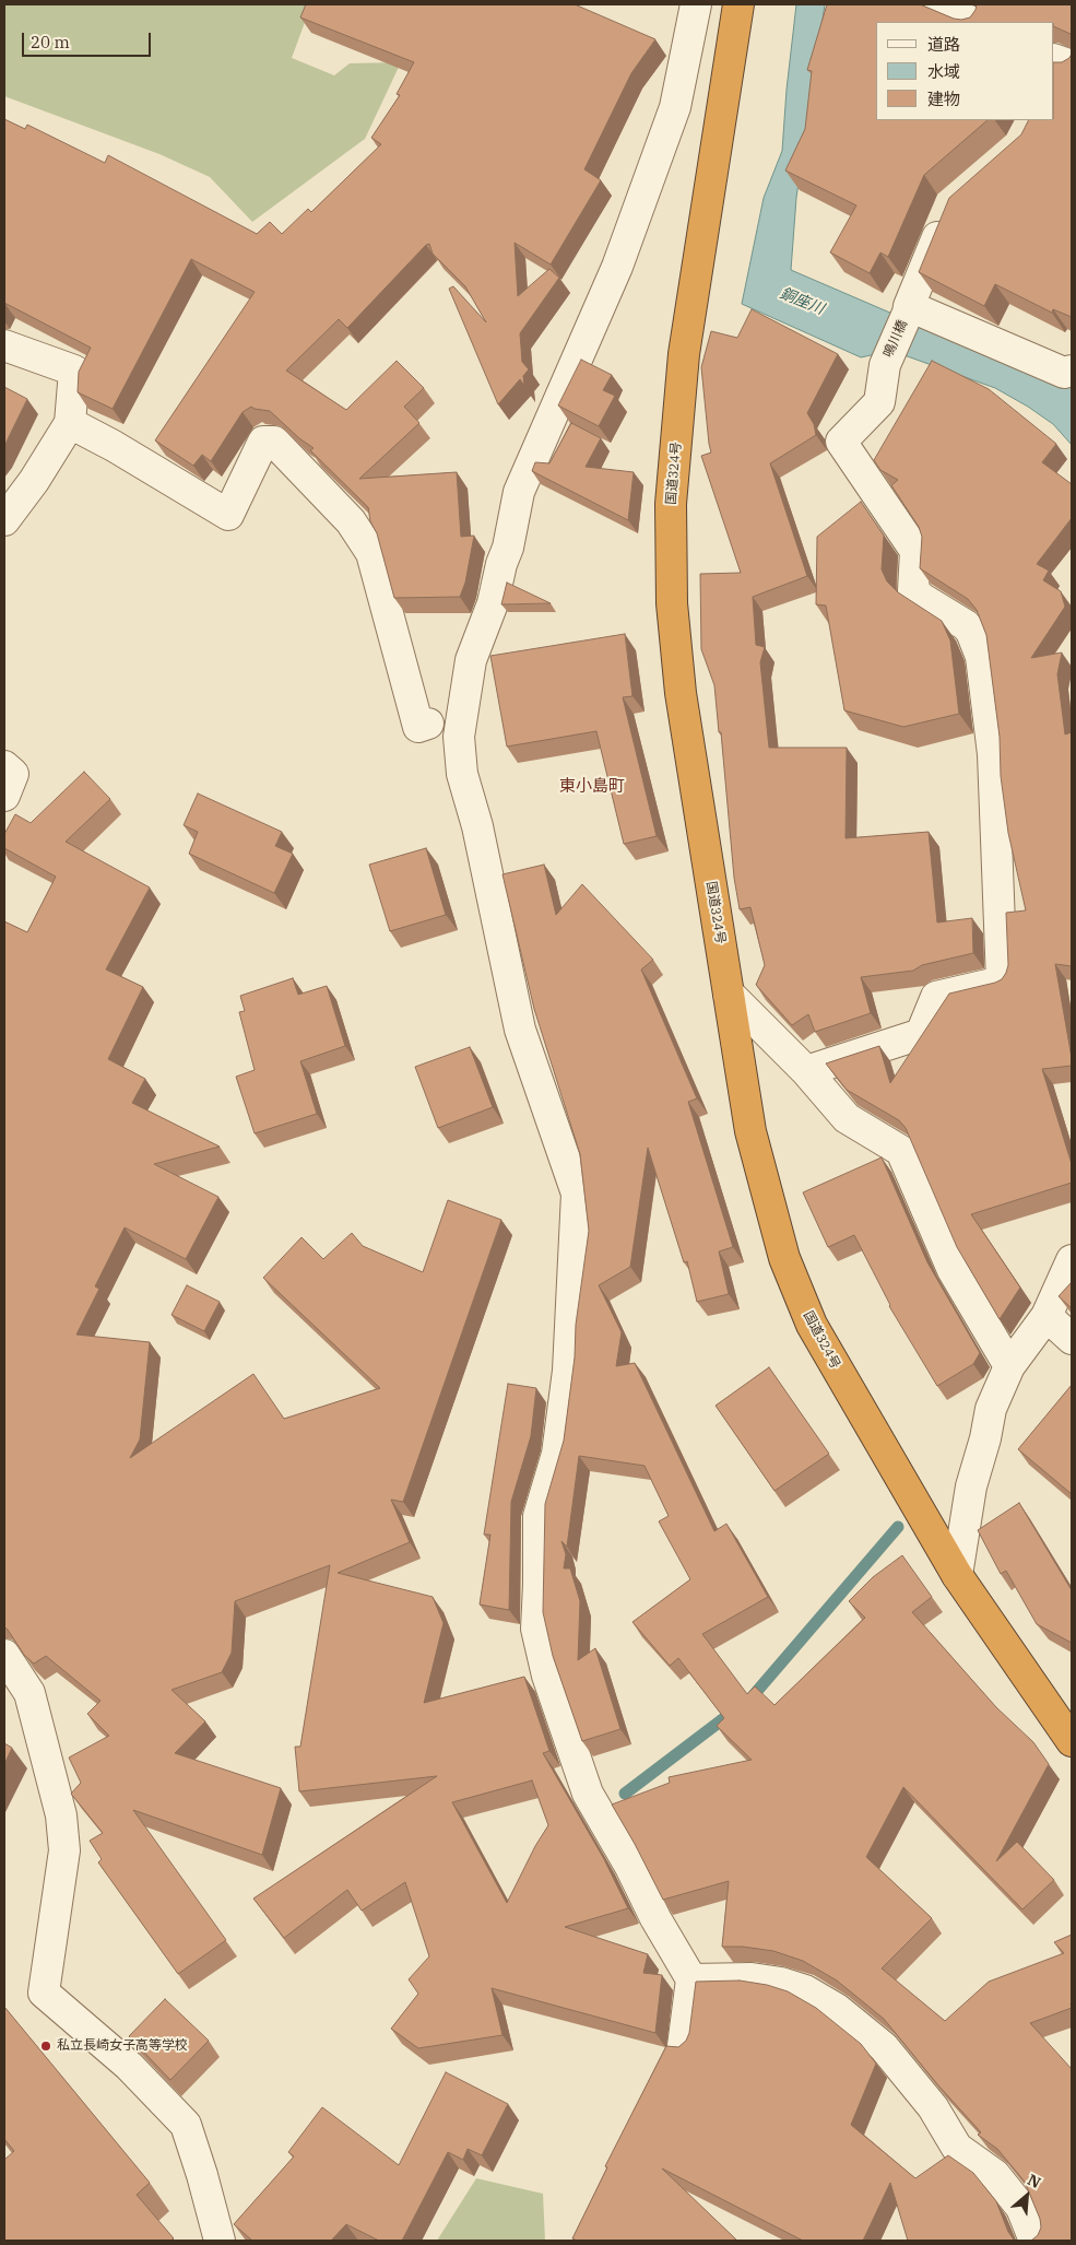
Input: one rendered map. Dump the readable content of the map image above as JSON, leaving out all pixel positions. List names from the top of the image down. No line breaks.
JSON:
{"streets":{"highway":["国道324号"],"street":["鳴川橋"]},"districts":["東小島町"],"water":["銅座川"],"places":["私立長崎女子高等学校"],"legend":["道路","水域","建物"],"scale_bar":"20 m","north":"top right"}
